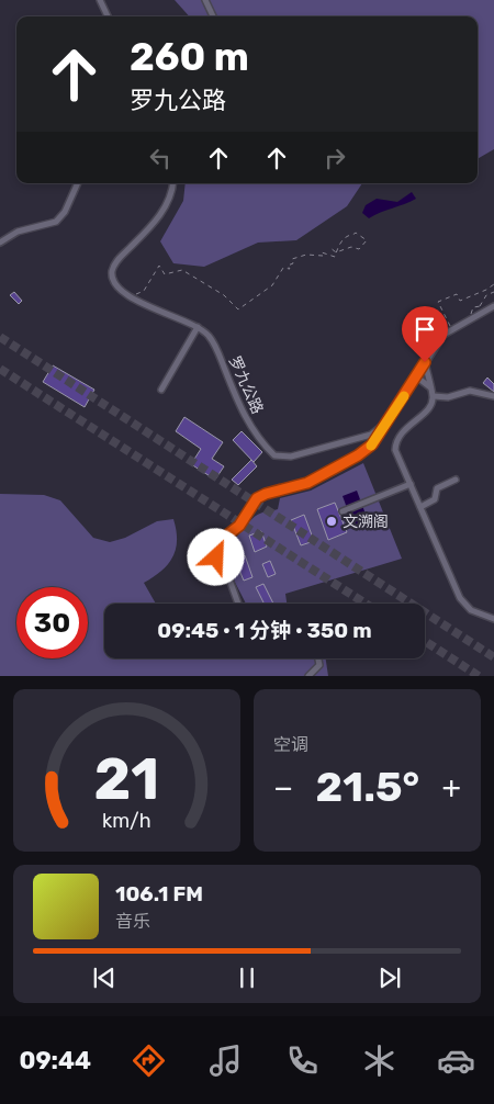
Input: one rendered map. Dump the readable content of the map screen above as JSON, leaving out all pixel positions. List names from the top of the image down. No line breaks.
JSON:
{"streets":{"street":["罗九公路"]},"places":["文溯阁"],"page":{"turn":["260 m","罗九公路"],"limit":"30","trip":"09:45 · 1 分钟 · 350 m","tile":"空调","heat":["−","21.5°","+"],"song":["106.1 FM","音乐"],"tabs":"09:44","gauge":["21","km/h"]}}
